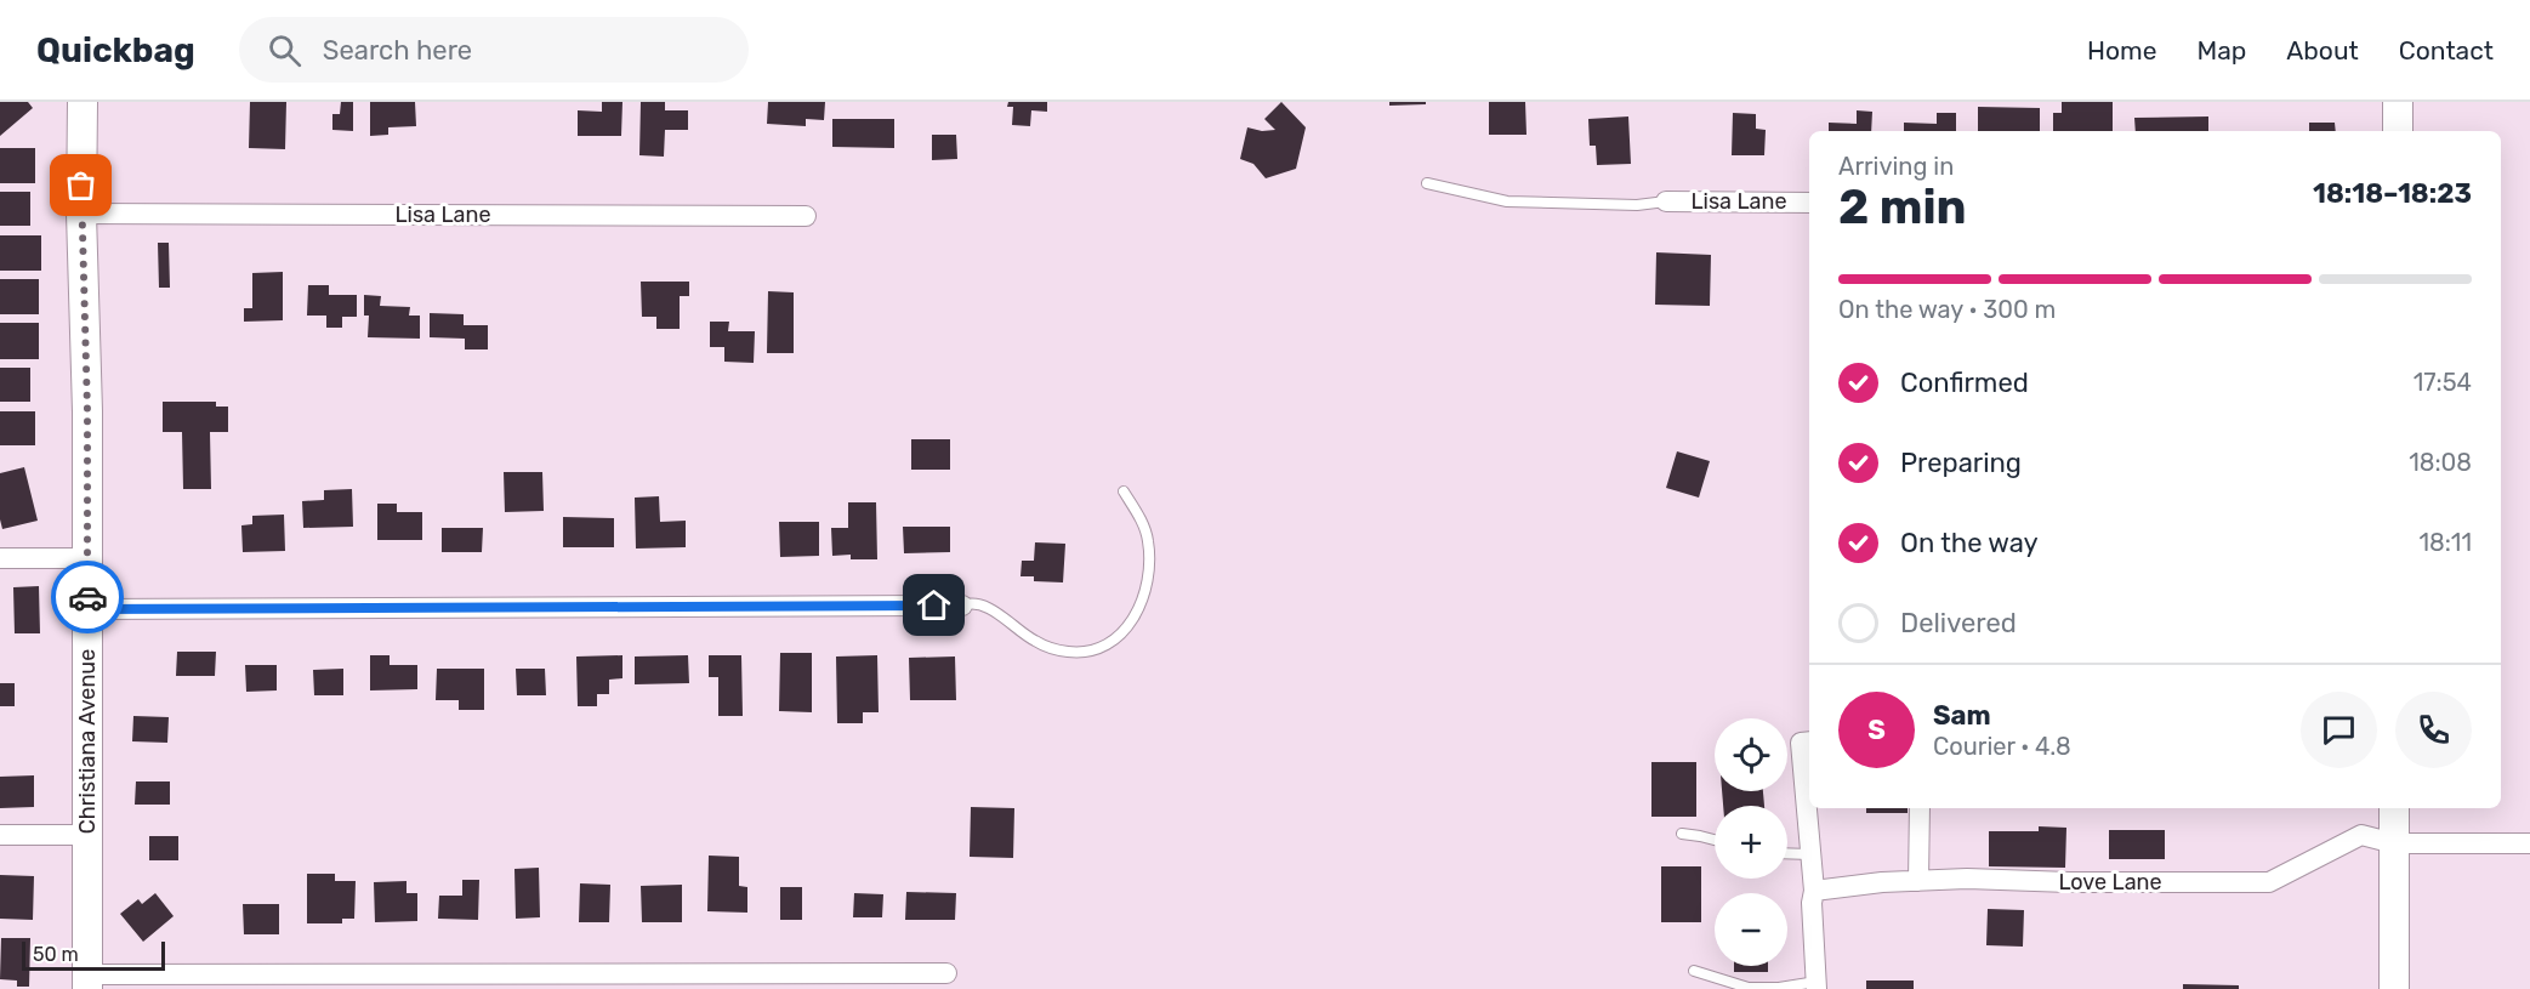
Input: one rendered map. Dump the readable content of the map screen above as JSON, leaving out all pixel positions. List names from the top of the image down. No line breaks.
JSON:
{"streets":{"street":["Lisa Lane","Christiana Avenue","Love Lane"]},"crossings":[["Lisa Lane","Christiana Avenue"]],"scale_bar":"50 m","page":{"header":"Quickbag","search":"Search here","nav":["Home","Map","About","Contact"],"heading":["2 min","Arriving in","18:18–18:23"],"panel":["Sam","Courier · 4.8"],"bar":"On the way · 300 m","list":[["Confirmed","17:54"],["Preparing","18:08"],["On the way","18:11"],"Delivered"],"round":"S","map_buttons":["+","−"],"scale":"50 m"}}
